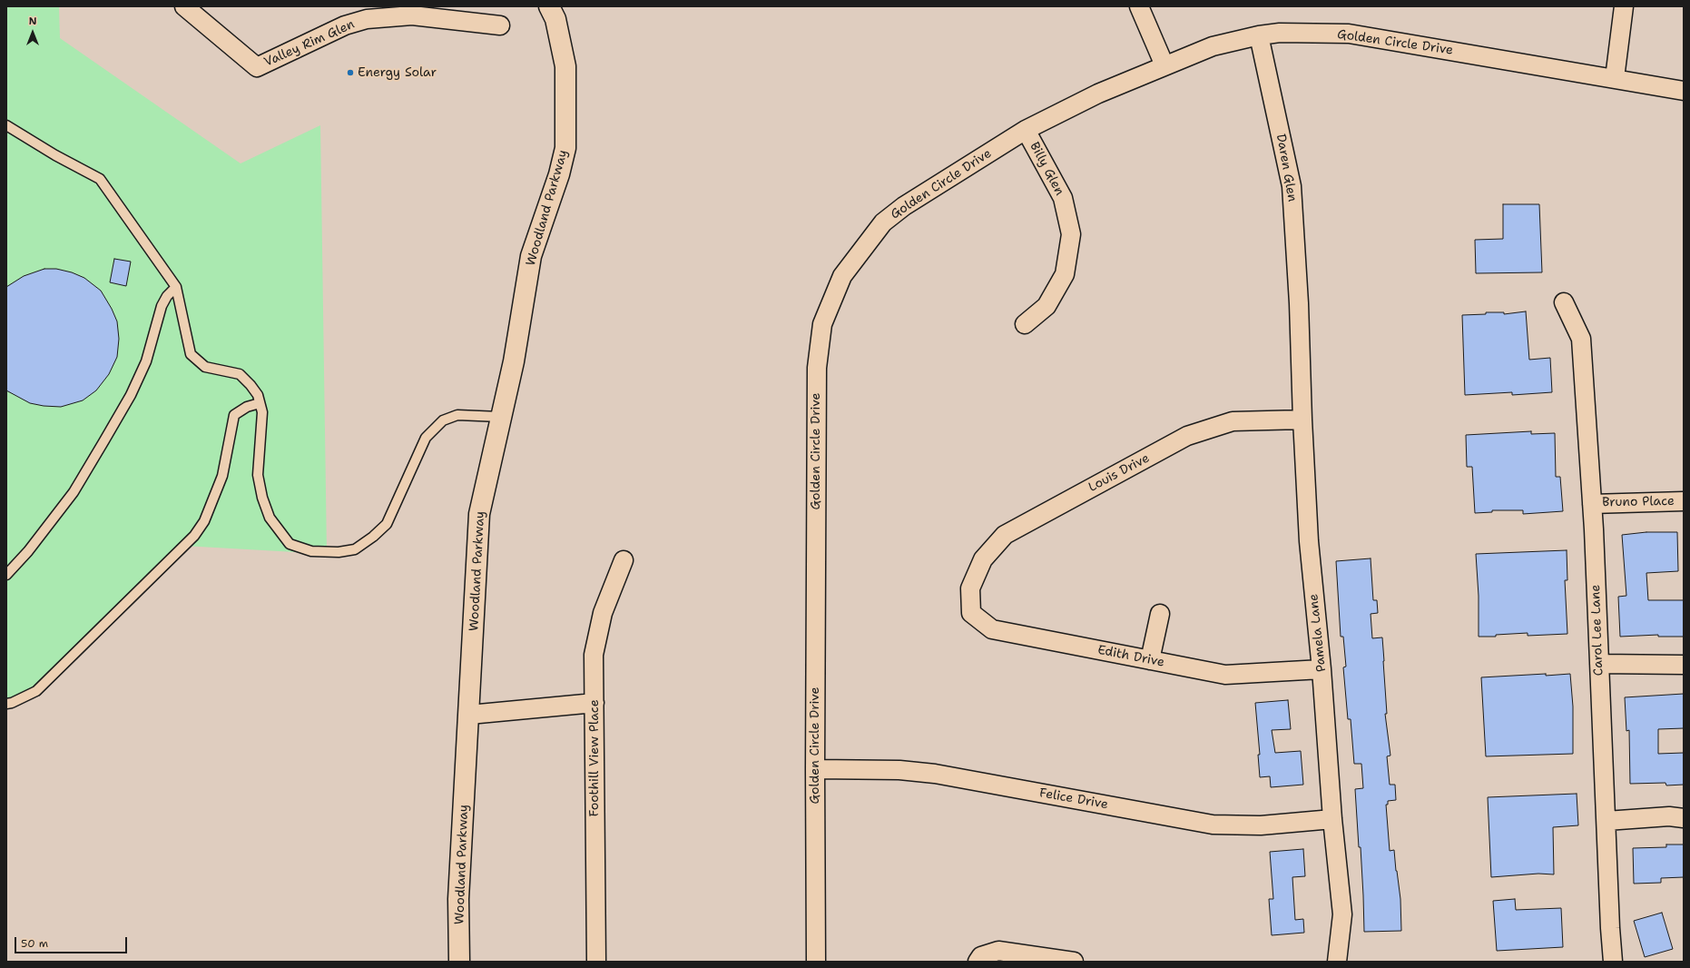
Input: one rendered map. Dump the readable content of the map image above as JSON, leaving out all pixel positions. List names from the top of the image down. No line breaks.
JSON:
{"streets":{"street":["Golden Circle Drive","Valley Rim Glen","Daren Glen","Billy Glen","Woodland Parkway","Louis Drive","Bruno Place","Carol Lee Lane","Pamela Lane","Edith Drive","Foothill View Place","Felice Drive"]},"crossings":[["Golden Circle Drive","Daren Glen"],["Golden Circle Drive","Billy Glen"],["Golden Circle Drive","Felice Drive"],["Daren Glen","Pamela Lane"],["Louis Drive","Pamela Lane"],["Louis Drive","Edith Drive"],["Bruno Place","Carol Lee Lane"],["Pamela Lane","Edith Drive"],["Pamela Lane","Felice Drive"]],"places":["Energy Solar"],"scale_bar":"50 m","north":"top"}
